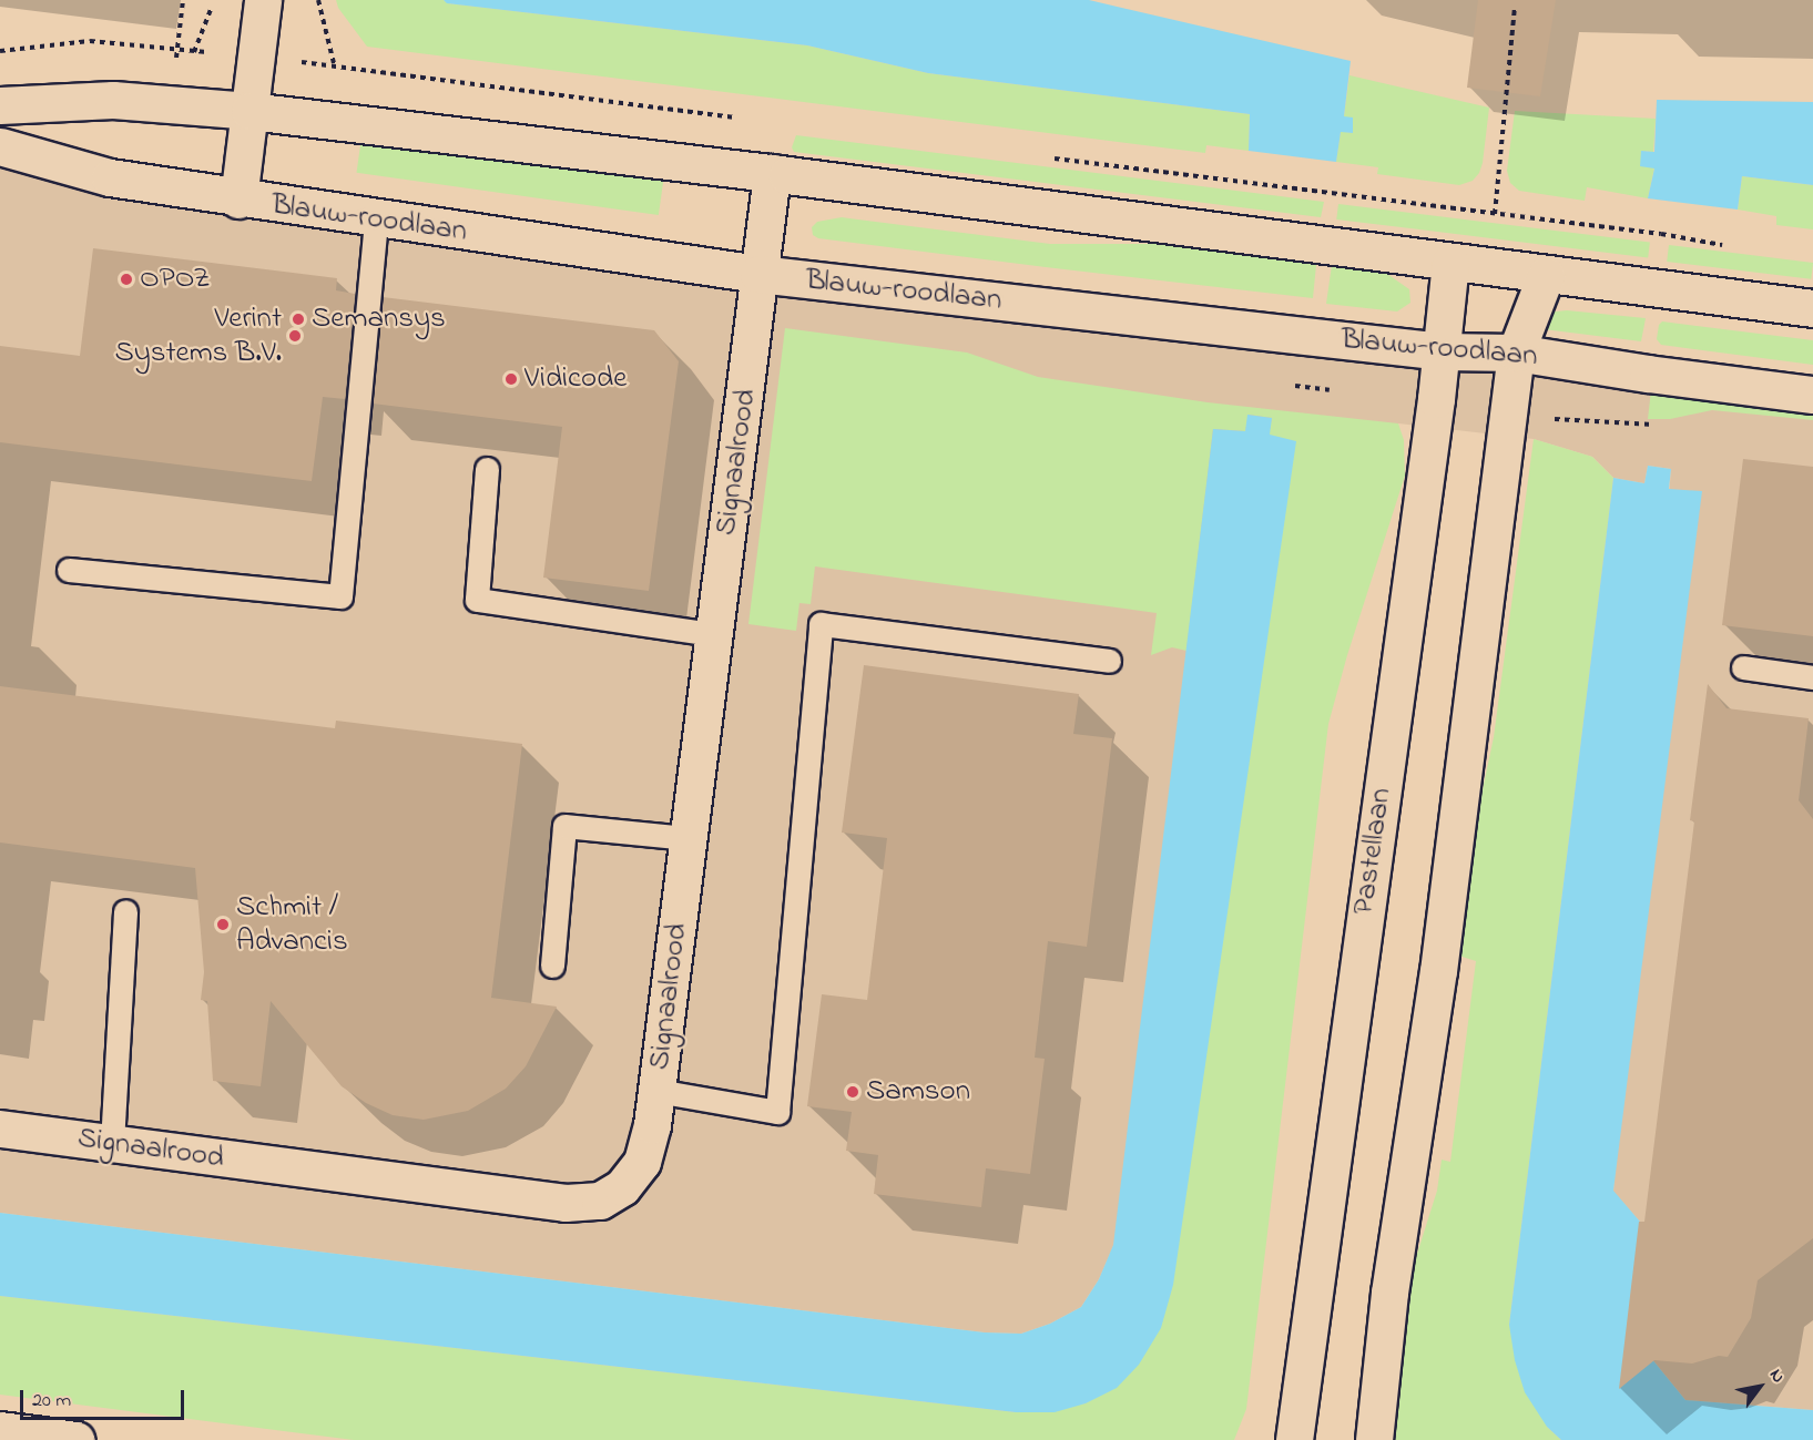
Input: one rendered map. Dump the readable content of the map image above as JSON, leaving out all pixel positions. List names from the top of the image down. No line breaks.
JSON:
{"streets":{"street":["Blauw-roodlaan","Signaalrood","Pastellaan"]},"crossings":[["Blauw-roodlaan","Signaalrood"],["Blauw-roodlaan","Pastellaan"]],"places":["OPOZ","Semansys","Verint Systems B.V.","Vidicode","Schmit / Advancis","Samson"],"scale_bar":"20 m","north":"top right"}
